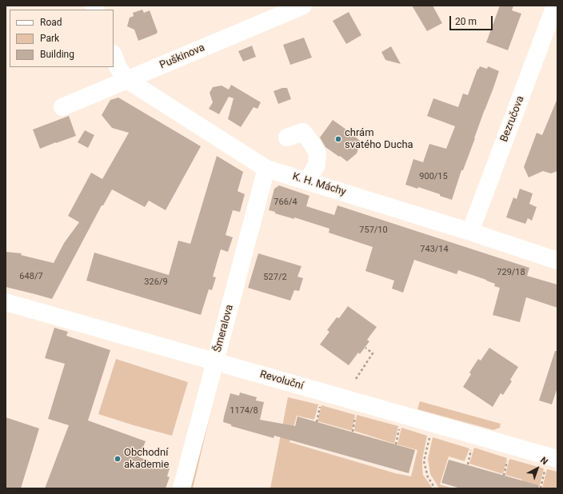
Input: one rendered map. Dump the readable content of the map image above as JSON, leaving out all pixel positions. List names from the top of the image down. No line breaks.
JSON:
{"streets":{"street":["Puškinova","Bezručova","K. H. Máchy","Šmeralova","Revoluční"]},"crossings":[["Puškinova","K. H. Máchy"],["Bezručova","K. H. Máchy"],["K. H. Máchy","Šmeralova"],["Šmeralova","Revoluční"]],"places":["chrám svatého Ducha","Obchodní akademie"],"house_numbers":["900/15","766/4","757/10","743/14","729/18","648/7","527/2","326/9","1174/8"],"legend":["Road","Park","Building"],"scale_bar":"20 m","north":"top right"}
